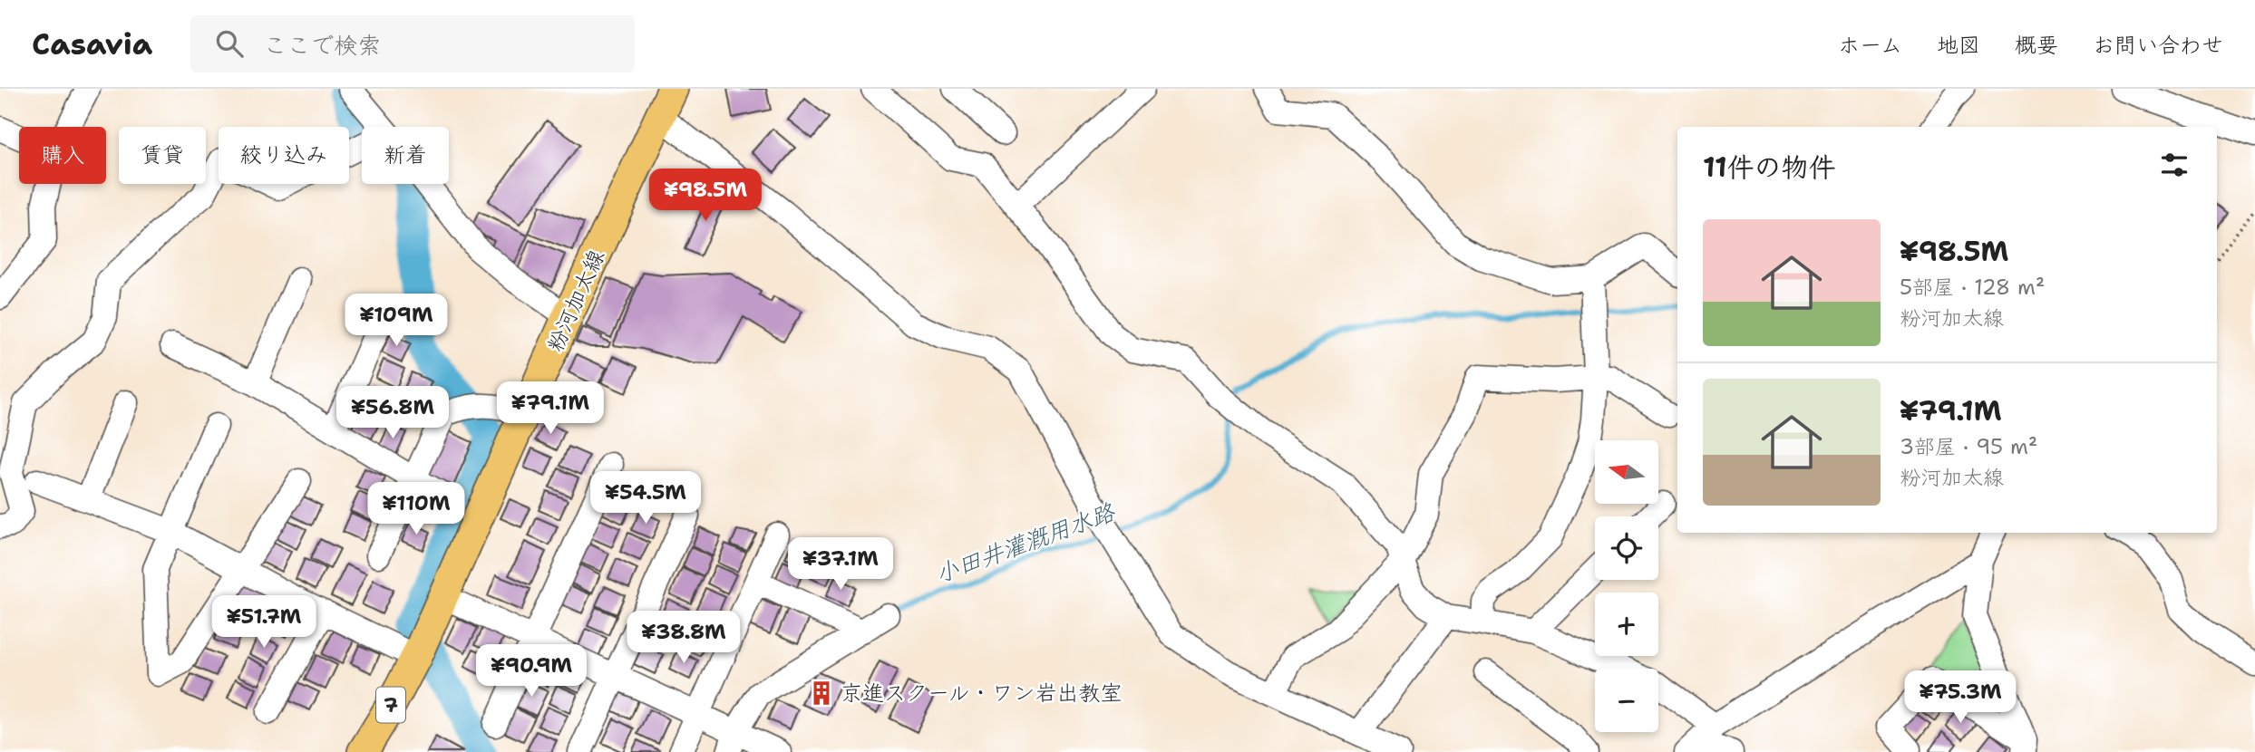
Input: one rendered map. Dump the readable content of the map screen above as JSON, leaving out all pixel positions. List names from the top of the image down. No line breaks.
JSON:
{"streets":{"main road":["粉河加太線","7"]},"water":["小田井灌漑用水路"],"places":{"building":["京進スクール・ワン岩出教室"]},"north":"left","page":{"header":"Casavia","search":"ここで検索","nav":["ホーム","地図","概要","お問い合わせ"],"chip":["購入","賃貸","絞り込み","新着"],"heading":"11件の物件","price":["¥98.5M","¥109M","¥79.1M","¥56.8M","¥54.5M","¥110M","¥37.1M","¥51.7M","¥38.8M","¥90.9M","¥75.3M"],"list":[{"name":"¥98.5M","note":"5部屋 · 128 m² · 粉河加太線"},{"name":"¥79.1M","note":"3部屋 · 95 m² · 粉河加太線"}],"map_buttons":["+","−"]}}
